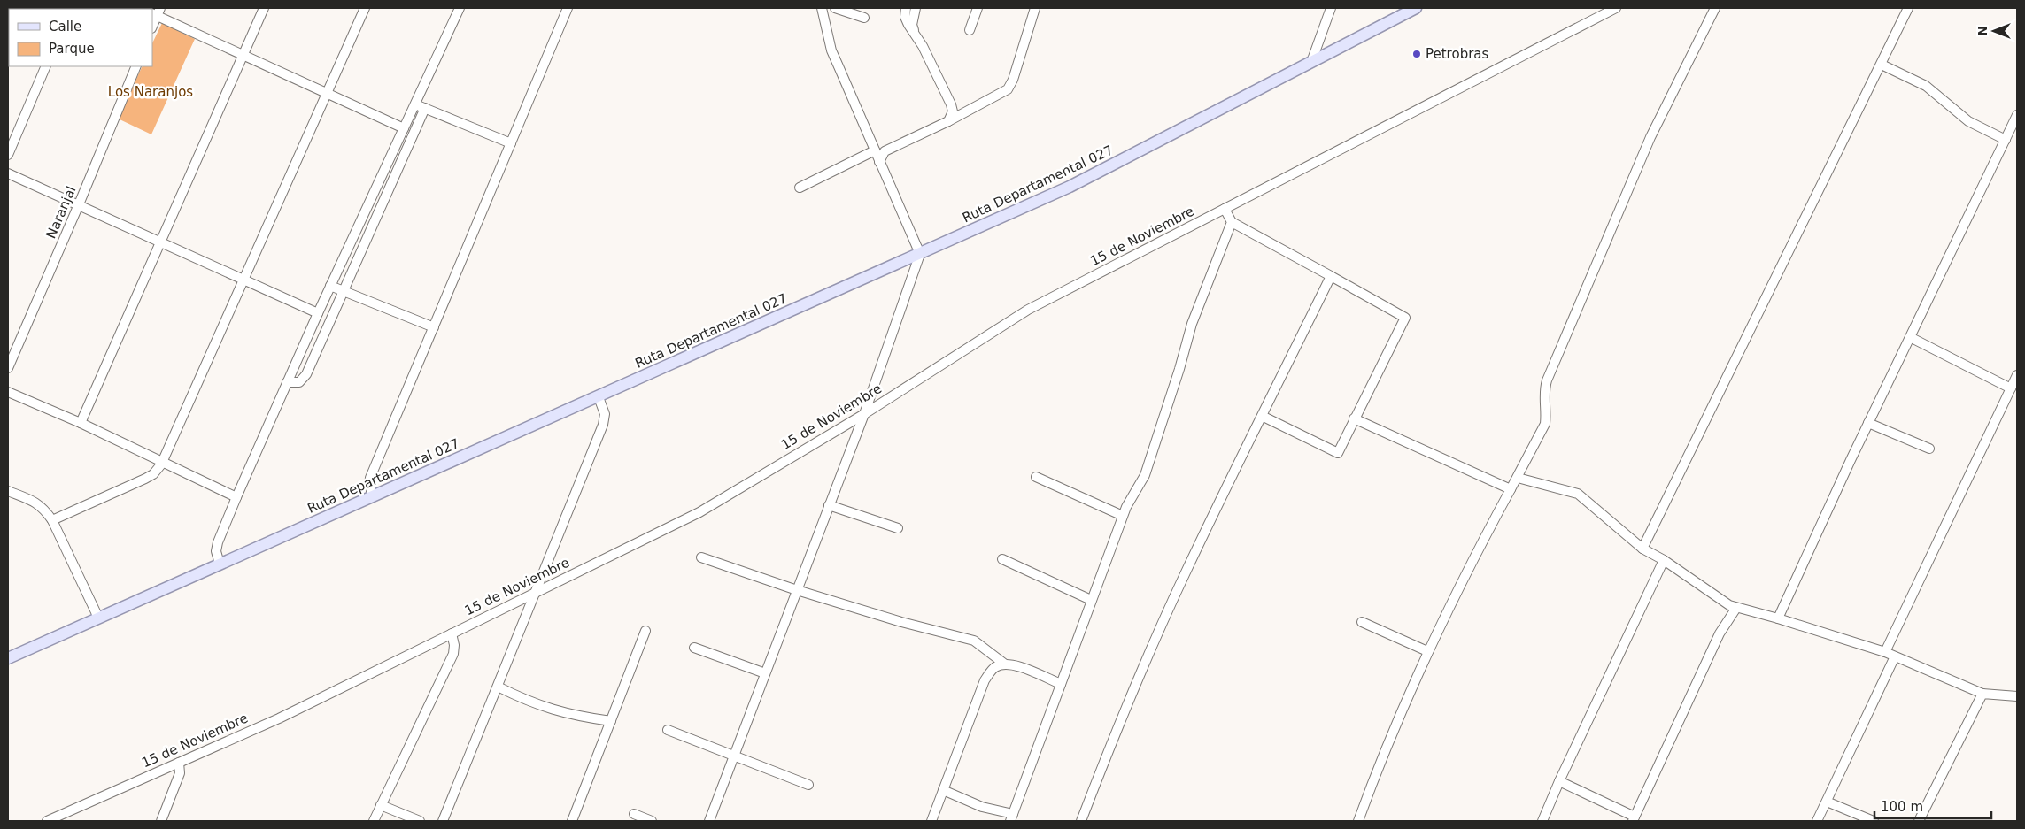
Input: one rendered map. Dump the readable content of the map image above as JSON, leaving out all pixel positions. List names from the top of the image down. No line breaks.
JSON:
{"streets":{"main road":["Ruta Departamental 027"],"street":["Naranjal","15 de Noviembre"]},"parks":["Los Naranjos"],"places":["Petrobras"],"legend":["Calle","Parque"],"scale_bar":"100 m","north":"left"}
